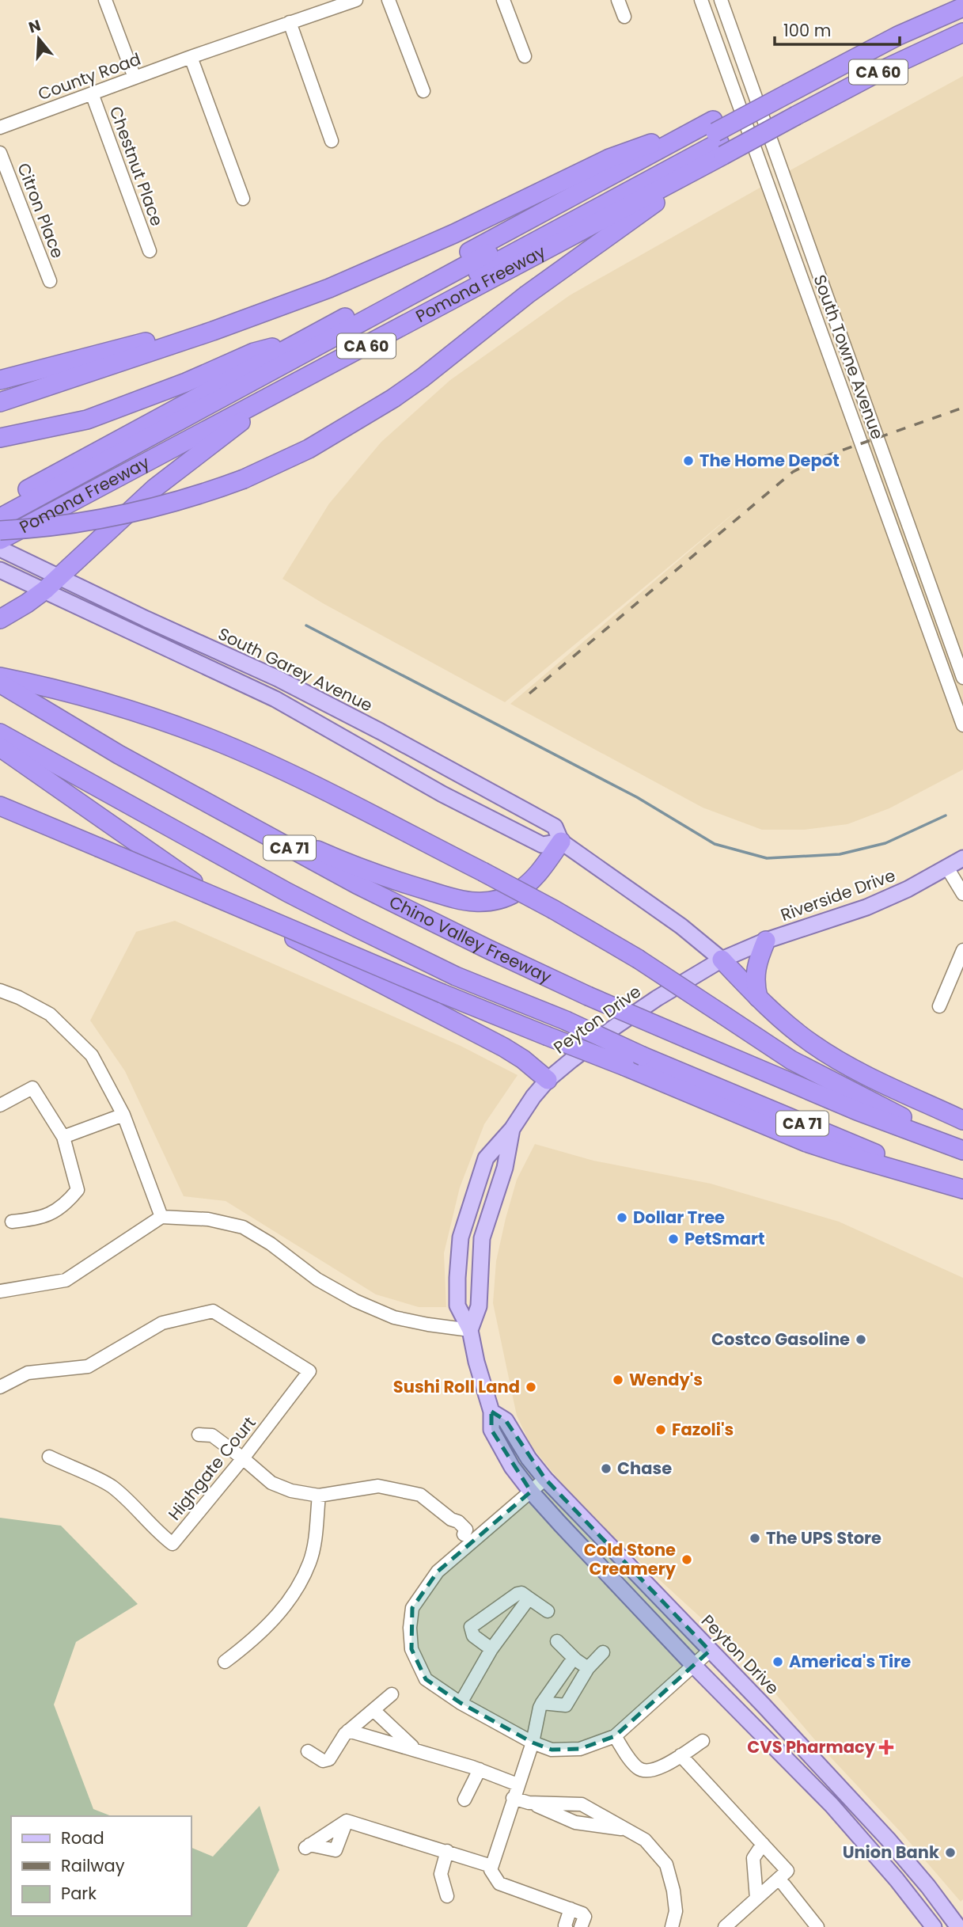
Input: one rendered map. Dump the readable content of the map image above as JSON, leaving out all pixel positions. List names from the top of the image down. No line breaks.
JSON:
{"streets":{"highway":["CA 60","Pomona Freeway","CA 71","Chino Valley Freeway"],"main road":["South Garey Avenue","Riverside Drive","Peyton Drive"],"street":["County Road","Chestnut Place","Citron Place","South Towne Avenue","Highgate Court"]},"crossings":[["County Road","Chestnut Place"],["Pomona Freeway","South Garey Avenue"],["South Garey Avenue","Riverside Drive"],["South Garey Avenue","Peyton Drive"],["Riverside Drive","Peyton Drive"]],"places":{"other":["The Home Depot","Dollar Tree","PetSmart","Costco Gasoline","Wendy's","Sushi Roll Land","Fazoli's","Chase","The UPS Store","Cold Stone Creamery","America's Tire","Union Bank"],"health":["CVS Pharmacy"]},"legend":["Road","Railway","Park"],"scale_bar":"100 m","north":"top"}
